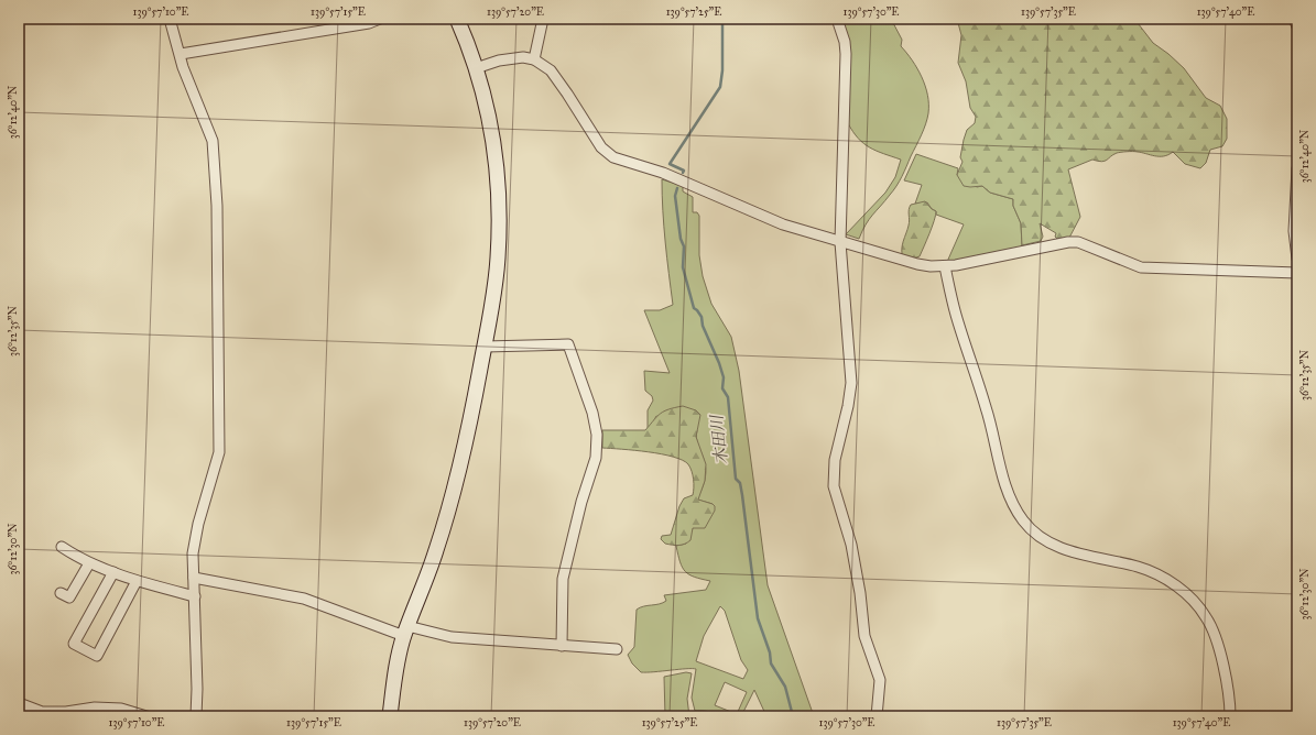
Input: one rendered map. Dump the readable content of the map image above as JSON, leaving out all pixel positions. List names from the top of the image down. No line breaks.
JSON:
{"water":["木田川"],"coordinates":["139°57'10\"E","139°57'15\"E","139°57'20\"E","139°57'25\"E","139°57'30\"E","139°57'35\"E","139°57'40\"E","36°12'40\"N","36°12'35\"N","36°12'30\"N"]}
